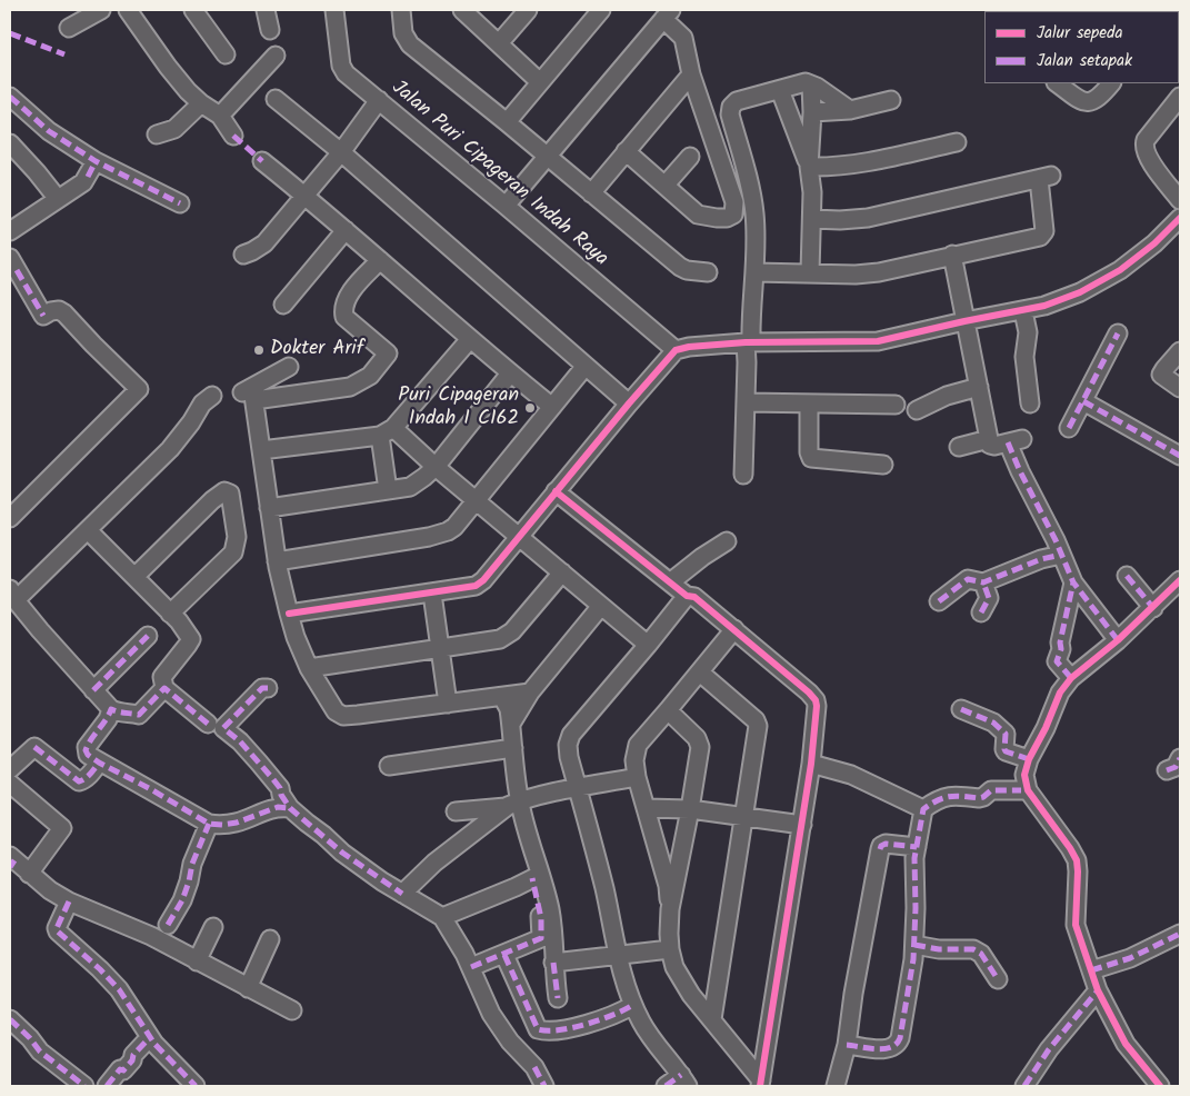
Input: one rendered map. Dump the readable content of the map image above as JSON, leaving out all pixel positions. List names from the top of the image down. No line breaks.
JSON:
{"streets":{"street":["Jalan Puri Cipageran Indah Raya"]},"places":["Dokter Arif","Puri Cipageran Indah I C162"],"legend":["Jalur sepeda","Jalan setapak"]}
